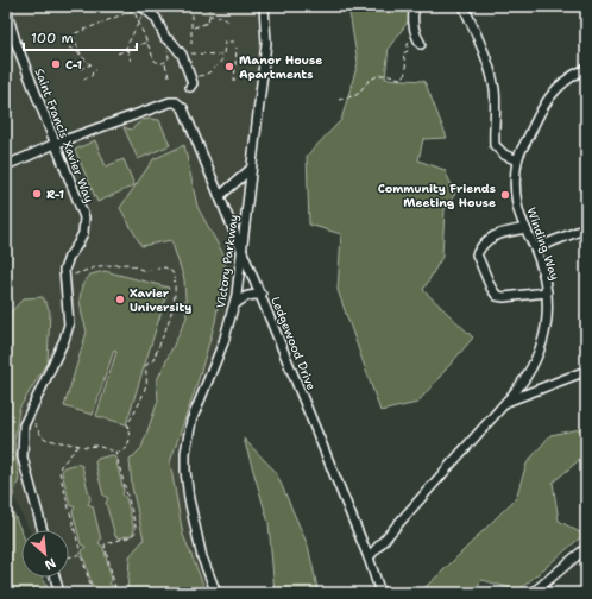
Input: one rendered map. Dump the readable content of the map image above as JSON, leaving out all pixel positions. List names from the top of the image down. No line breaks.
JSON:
{"streets":{"street":["Saint Francis Xavier Way","Winding Way","Victory Parkway","Ledgewood Drive"]},"crossings":[["Saint Francis Xavier Way","Ledgewood Drive"],["Winding Way","Ledgewood Drive"],["Victory Parkway","Ledgewood Drive"]],"places":["C-1","Manor House Apartments","R-1","Community Friends Meeting House","Xavier University"],"scale_bar":"100 m","north":"bottom right"}
